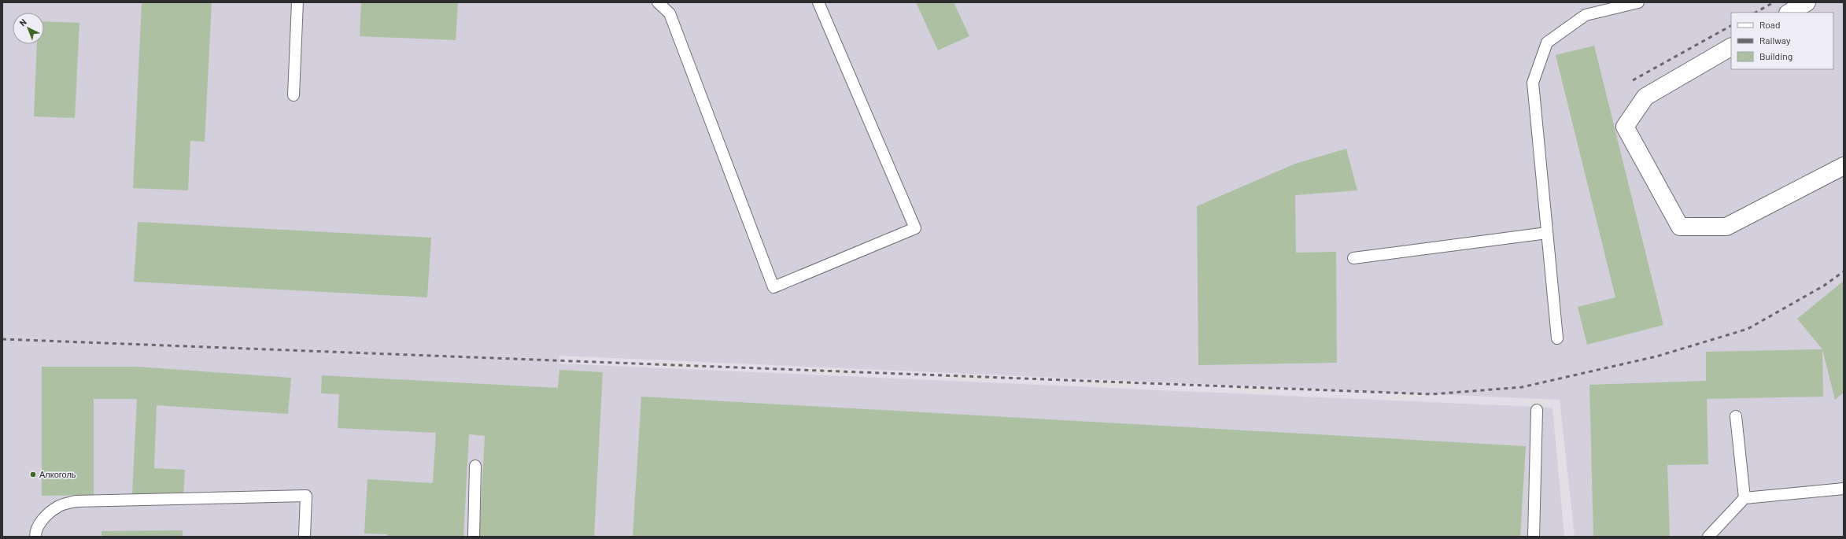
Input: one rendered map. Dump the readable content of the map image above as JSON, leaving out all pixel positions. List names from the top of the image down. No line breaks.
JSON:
{"places":["Алкоголь"],"legend":["Road","Railway","Building"],"north":"top left"}
